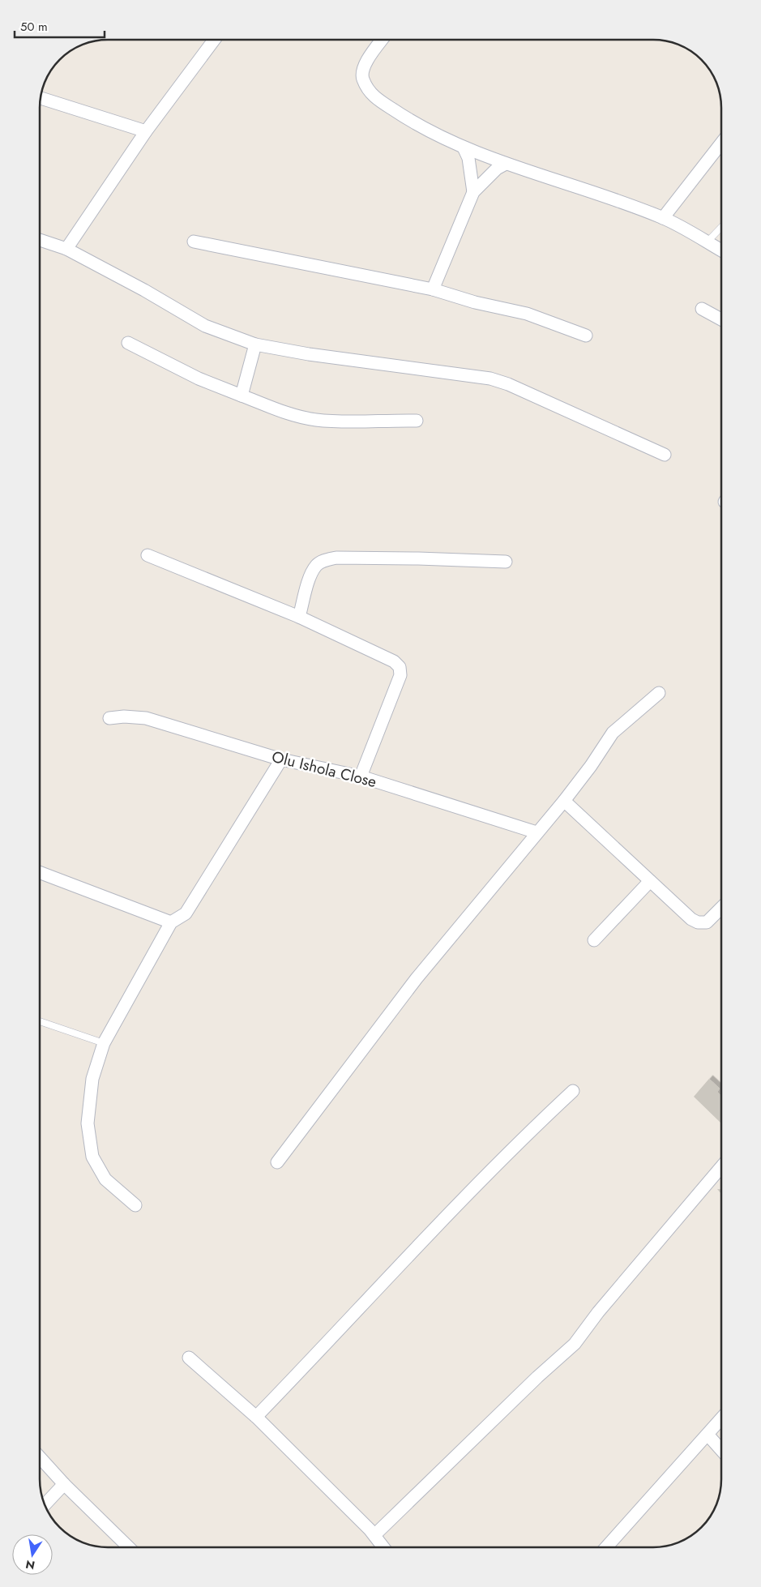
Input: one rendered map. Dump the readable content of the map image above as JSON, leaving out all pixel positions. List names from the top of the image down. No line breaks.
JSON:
{"streets":{"street":["Olu Ishola Close"]},"scale_bar":"50 m","north":"bottom"}
